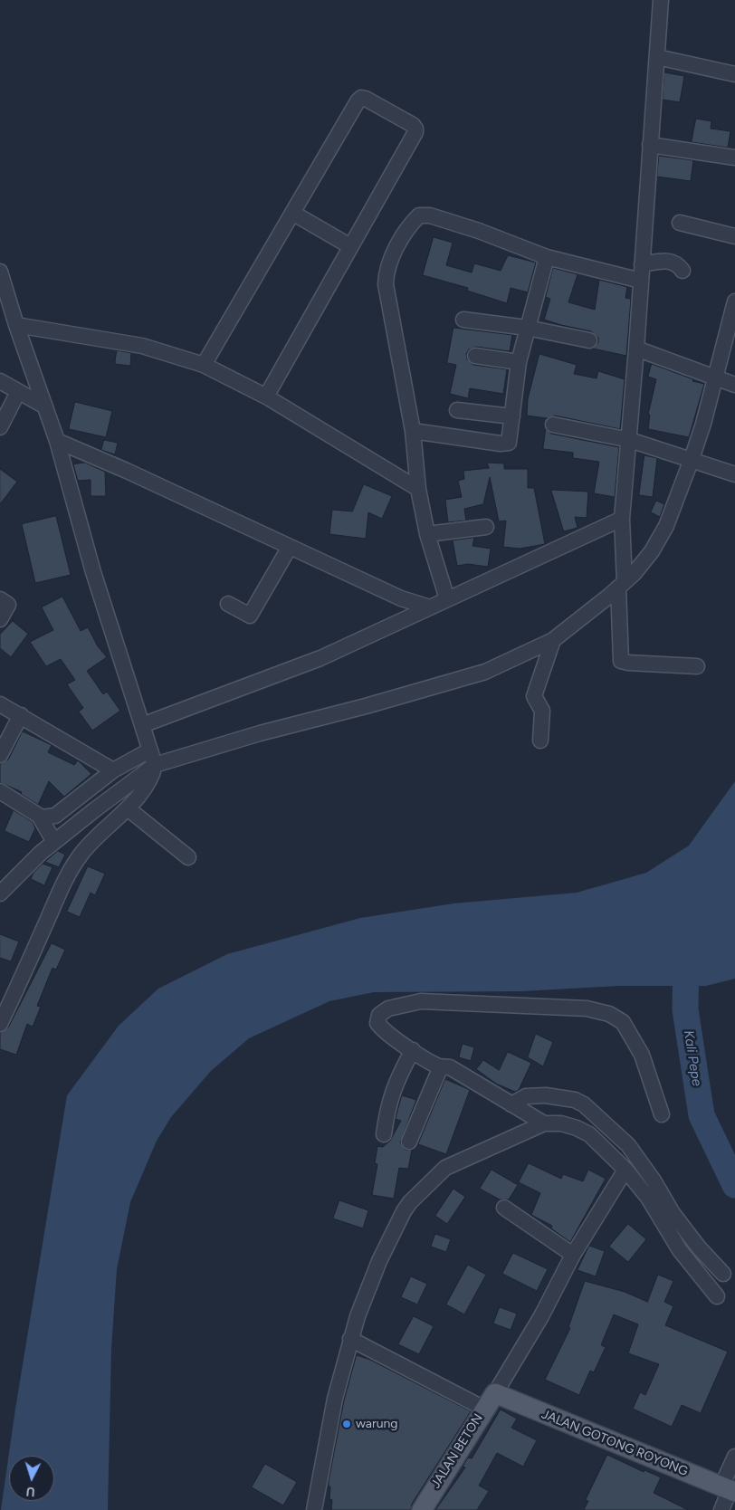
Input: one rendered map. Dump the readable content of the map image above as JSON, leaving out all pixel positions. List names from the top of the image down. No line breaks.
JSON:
{"streets":{"main road":["JALAN GOTONG ROYONG","JALAN BETON"]},"crossings":[["JALAN GOTONG ROYONG","JALAN BETON"]],"water":["Kali Pepe"],"places":["warung"],"north":"bottom"}
